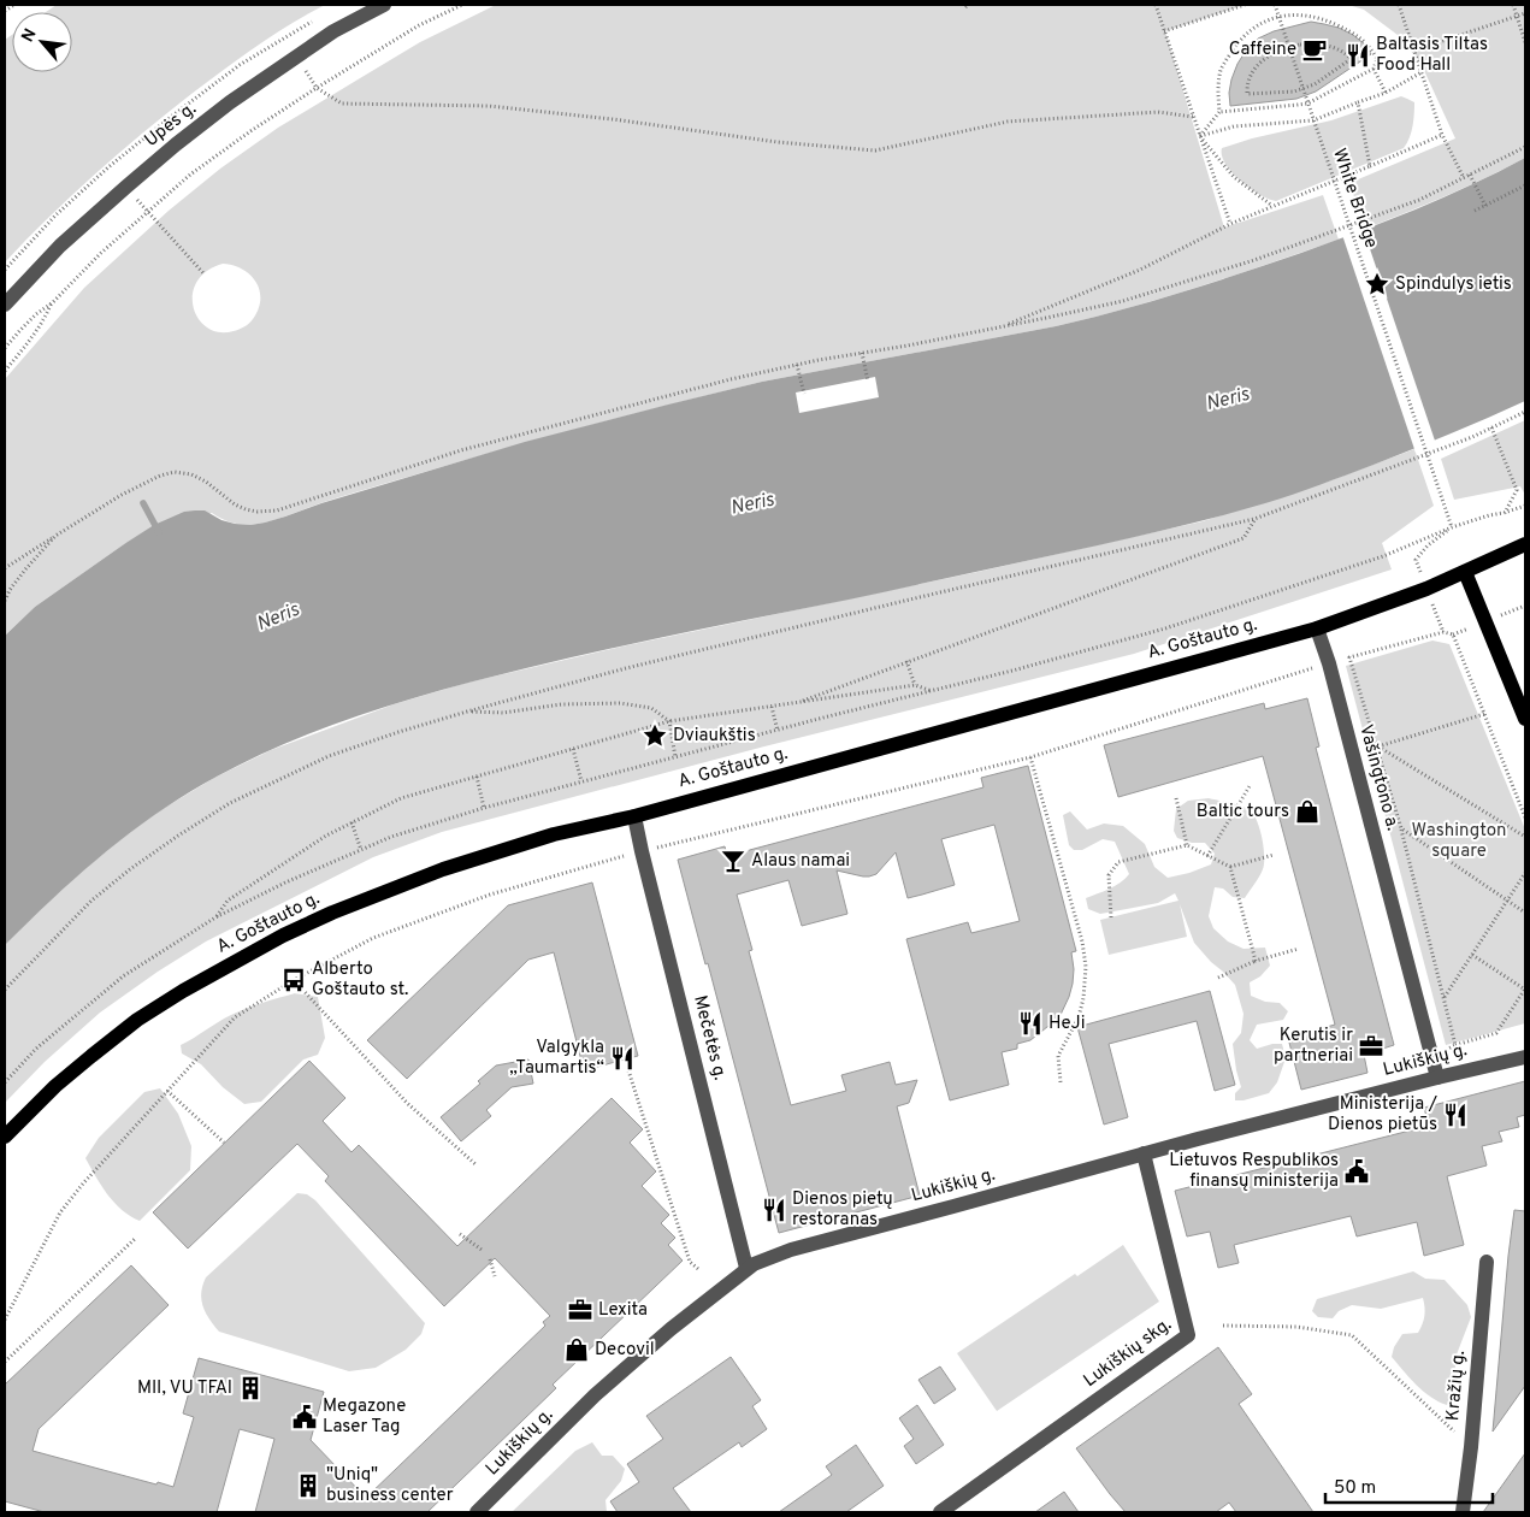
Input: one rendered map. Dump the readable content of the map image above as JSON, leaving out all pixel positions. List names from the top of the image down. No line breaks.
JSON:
{"streets":{"main road":["A. Goštauto g."],"street":["Upės g.","Vašingtono a.","Mečetės g.","Lukiškių g.","Lukiškių skg.","Kražių g."],"path":["White Bridge"]},"crossings":[["A. Goštauto g.","Vašingtono a."],["A. Goštauto g.","Mečetės g."],["Vašingtono a.","Lukiškių g."],["Mečetės g.","Lukiškių g."],["Lukiškių g.","Lukiškių skg."]],"water":["Neris"],"parks":["Washington square"],"places":{"cafe":["Caffeine"],"restaurant":["Baltasis Tiltas Food Hall","HeJi","Valgykla „Taumartis“","Ministerija / Dienos pietūs","Dienos pietų restoranas"],"place":["Spindulys ietis","Dviaukštis"],"shop":["Baltic tours","Decovil"],"bar":["Alaus namai"],"bus stop":["Alberto Goštauto st."],"office":["Kerutis ir partneriai","Lexita"],"public building":["Lietuvos Respublikos finansų ministerija","Megazone Laser Tag"],"building":["MII, VU TFAI","\"Uniq\" business center"]},"scale_bar":"50 m","north":"top left"}
